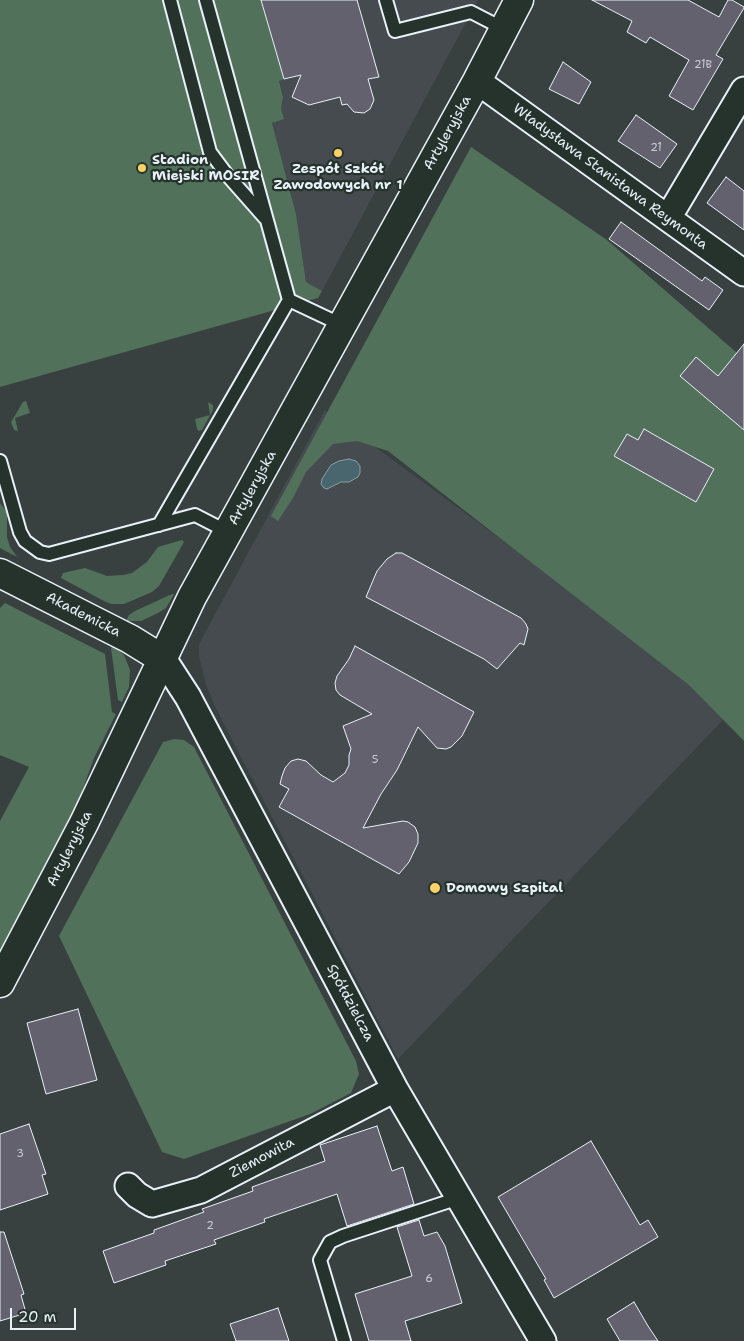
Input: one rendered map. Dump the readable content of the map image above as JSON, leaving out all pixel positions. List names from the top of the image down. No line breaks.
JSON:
{"streets":{"street":["Artyleryjska","Władysława Stanisława Reymonta","Akademicka","Spółdzielcza","Ziemowita"]},"crossings":[["Artyleryjska","Władysława Stanisława Reymonta"],["Artyleryjska","Akademicka"],["Artyleryjska","Spółdzielcza"],["Akademicka","Spółdzielcza"],["Spółdzielcza","Ziemowita"]],"places":["Zespół Szkół Zawodowych nr 1","Stadion Miejski MOSIR","Domowy Szpital"],"house_numbers":["21B","21","5","3","2","6"],"scale_bar":"20 m"}
